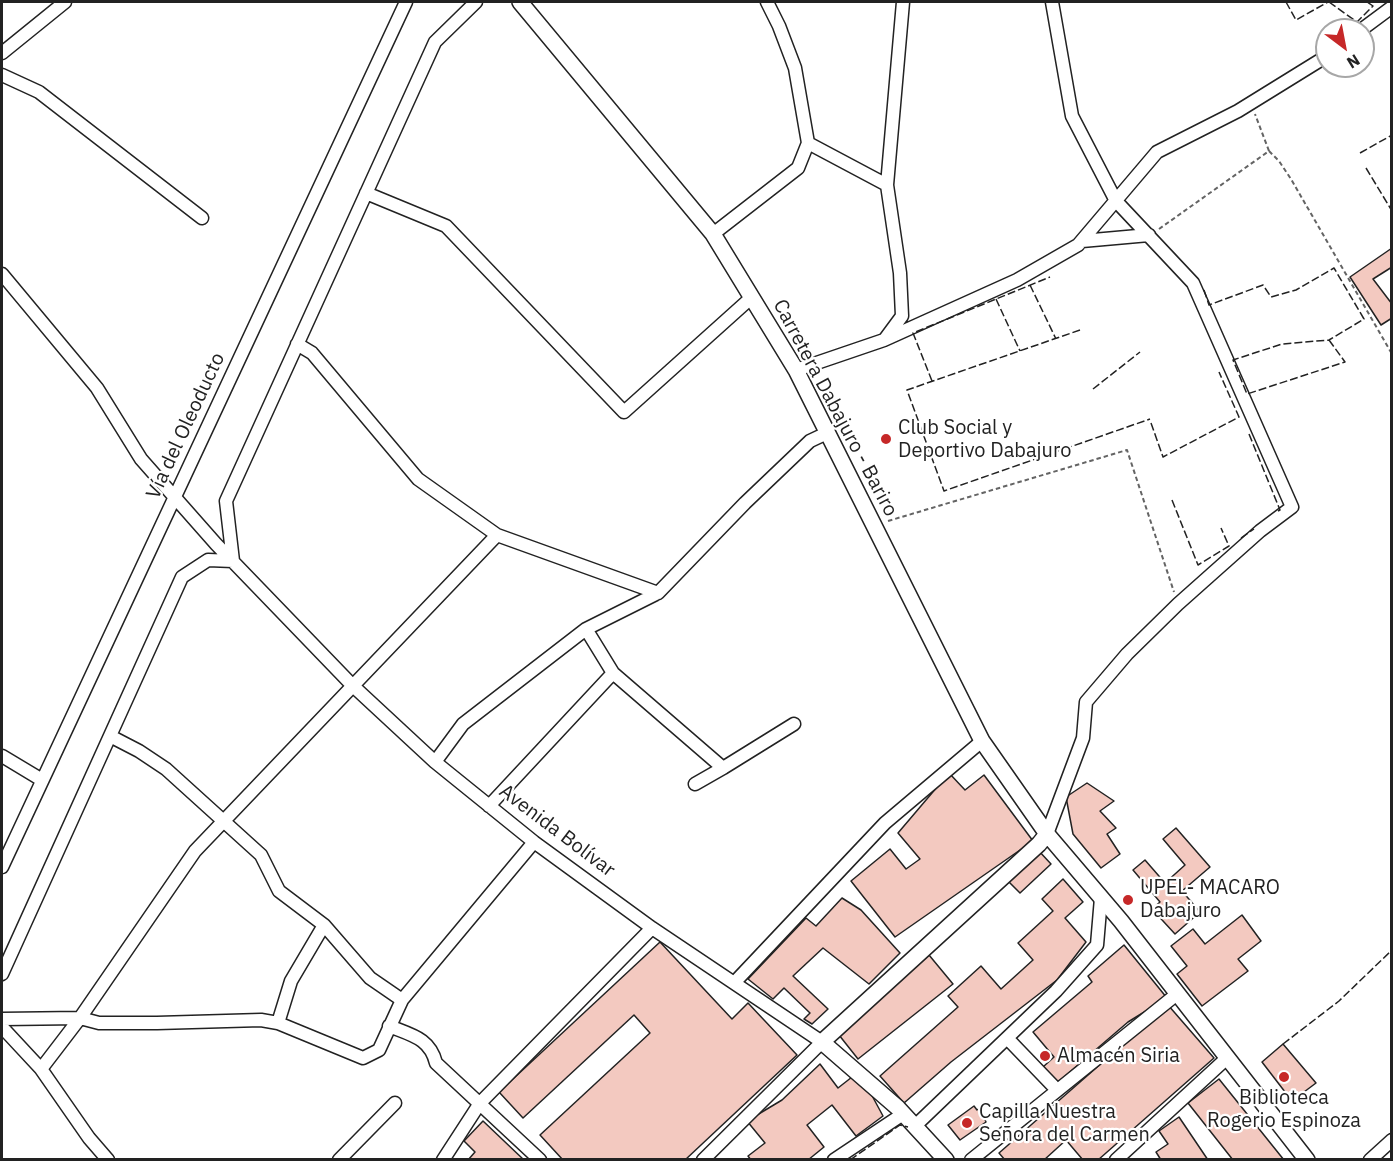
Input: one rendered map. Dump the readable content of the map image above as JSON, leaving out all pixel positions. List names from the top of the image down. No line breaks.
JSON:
{"streets":{"street":["Carretera Dabajuro - Bariro","Vía del Oleoducto","Avenida Bolívar"]},"crossings":[["Vía del Oleoducto","Avenida Bolívar"]],"places":["Club Social y Deportivo Dabajuro","UPEL- MACARO Dabajuro","Almacén Siria","Biblioteca Rogerio Espinoza","Capilla Nuestra Señora del Carmen"],"north":"bottom right"}
